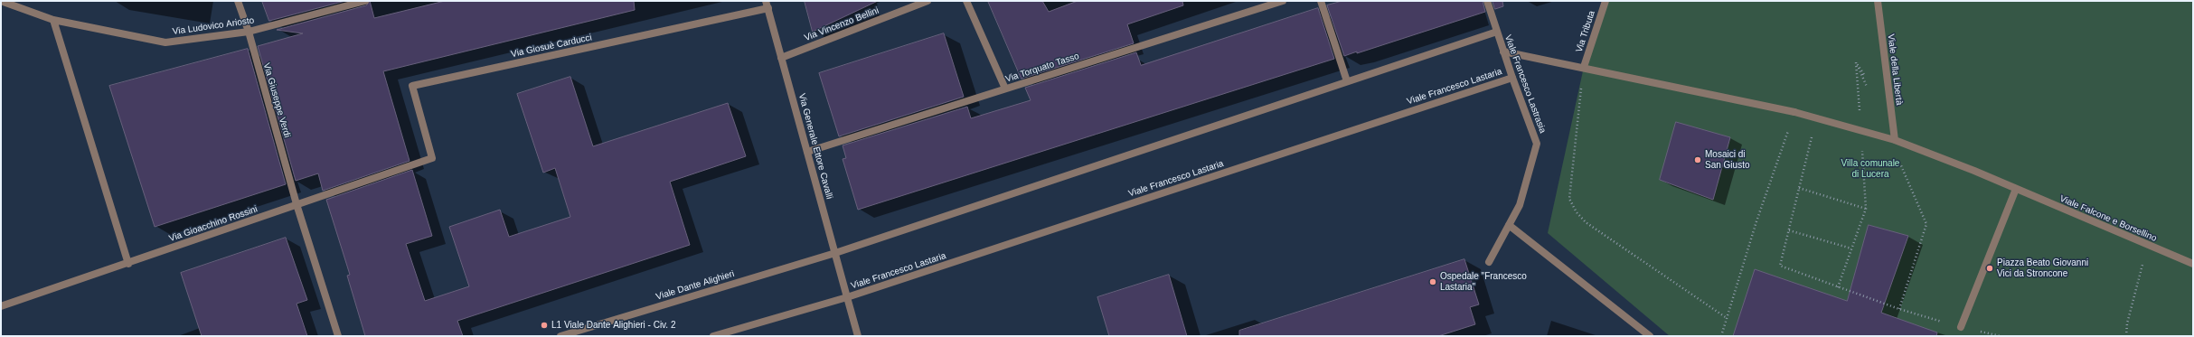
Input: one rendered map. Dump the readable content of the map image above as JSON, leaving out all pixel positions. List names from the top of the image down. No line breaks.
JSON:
{"streets":{"street":["Via Vincenzo Bellini","Via Ludovico Ariosto","Via Tributa","Via Giosuè Carducci","Via Torquato Tasso","Viale della Libertà","Viale Francesco Lastrasia","Viale Francesco Lastaria","Via Giuseppe Verdi","Via Generale Ettore Cavalli","Viale Falcone e Borsellino","Via Gioacchino Rossini","Viale Dante Alighieri"]},"crossings":[["Via Vincenzo Bellini","Via Generale Ettore Cavalli"],["Via Ludovico Ariosto","Via Giuseppe Verdi"],["Via Giosuè Carducci","Via Generale Ettore Cavalli"],["Via Giosuè Carducci","Via Gioacchino Rossini"],["Via Torquato Tasso","Via Generale Ettore Cavalli"],["Viale Francesco Lastrasia","Viale Francesco Lastaria"],["Viale Francesco Lastaria","Via Generale Ettore Cavalli"],["Via Giuseppe Verdi","Via Gioacchino Rossini"],["Via Generale Ettore Cavalli","Viale Dante Alighieri"]],"parks":["Villa comunale di Lucera"],"places":["Mosaici di San Giusto","Piazza Beato Giovanni Vici da Stroncone","Ospedale \"Francesco Lastaria\"","L1 Viale Dante Alighieri - Civ. 2"]}
